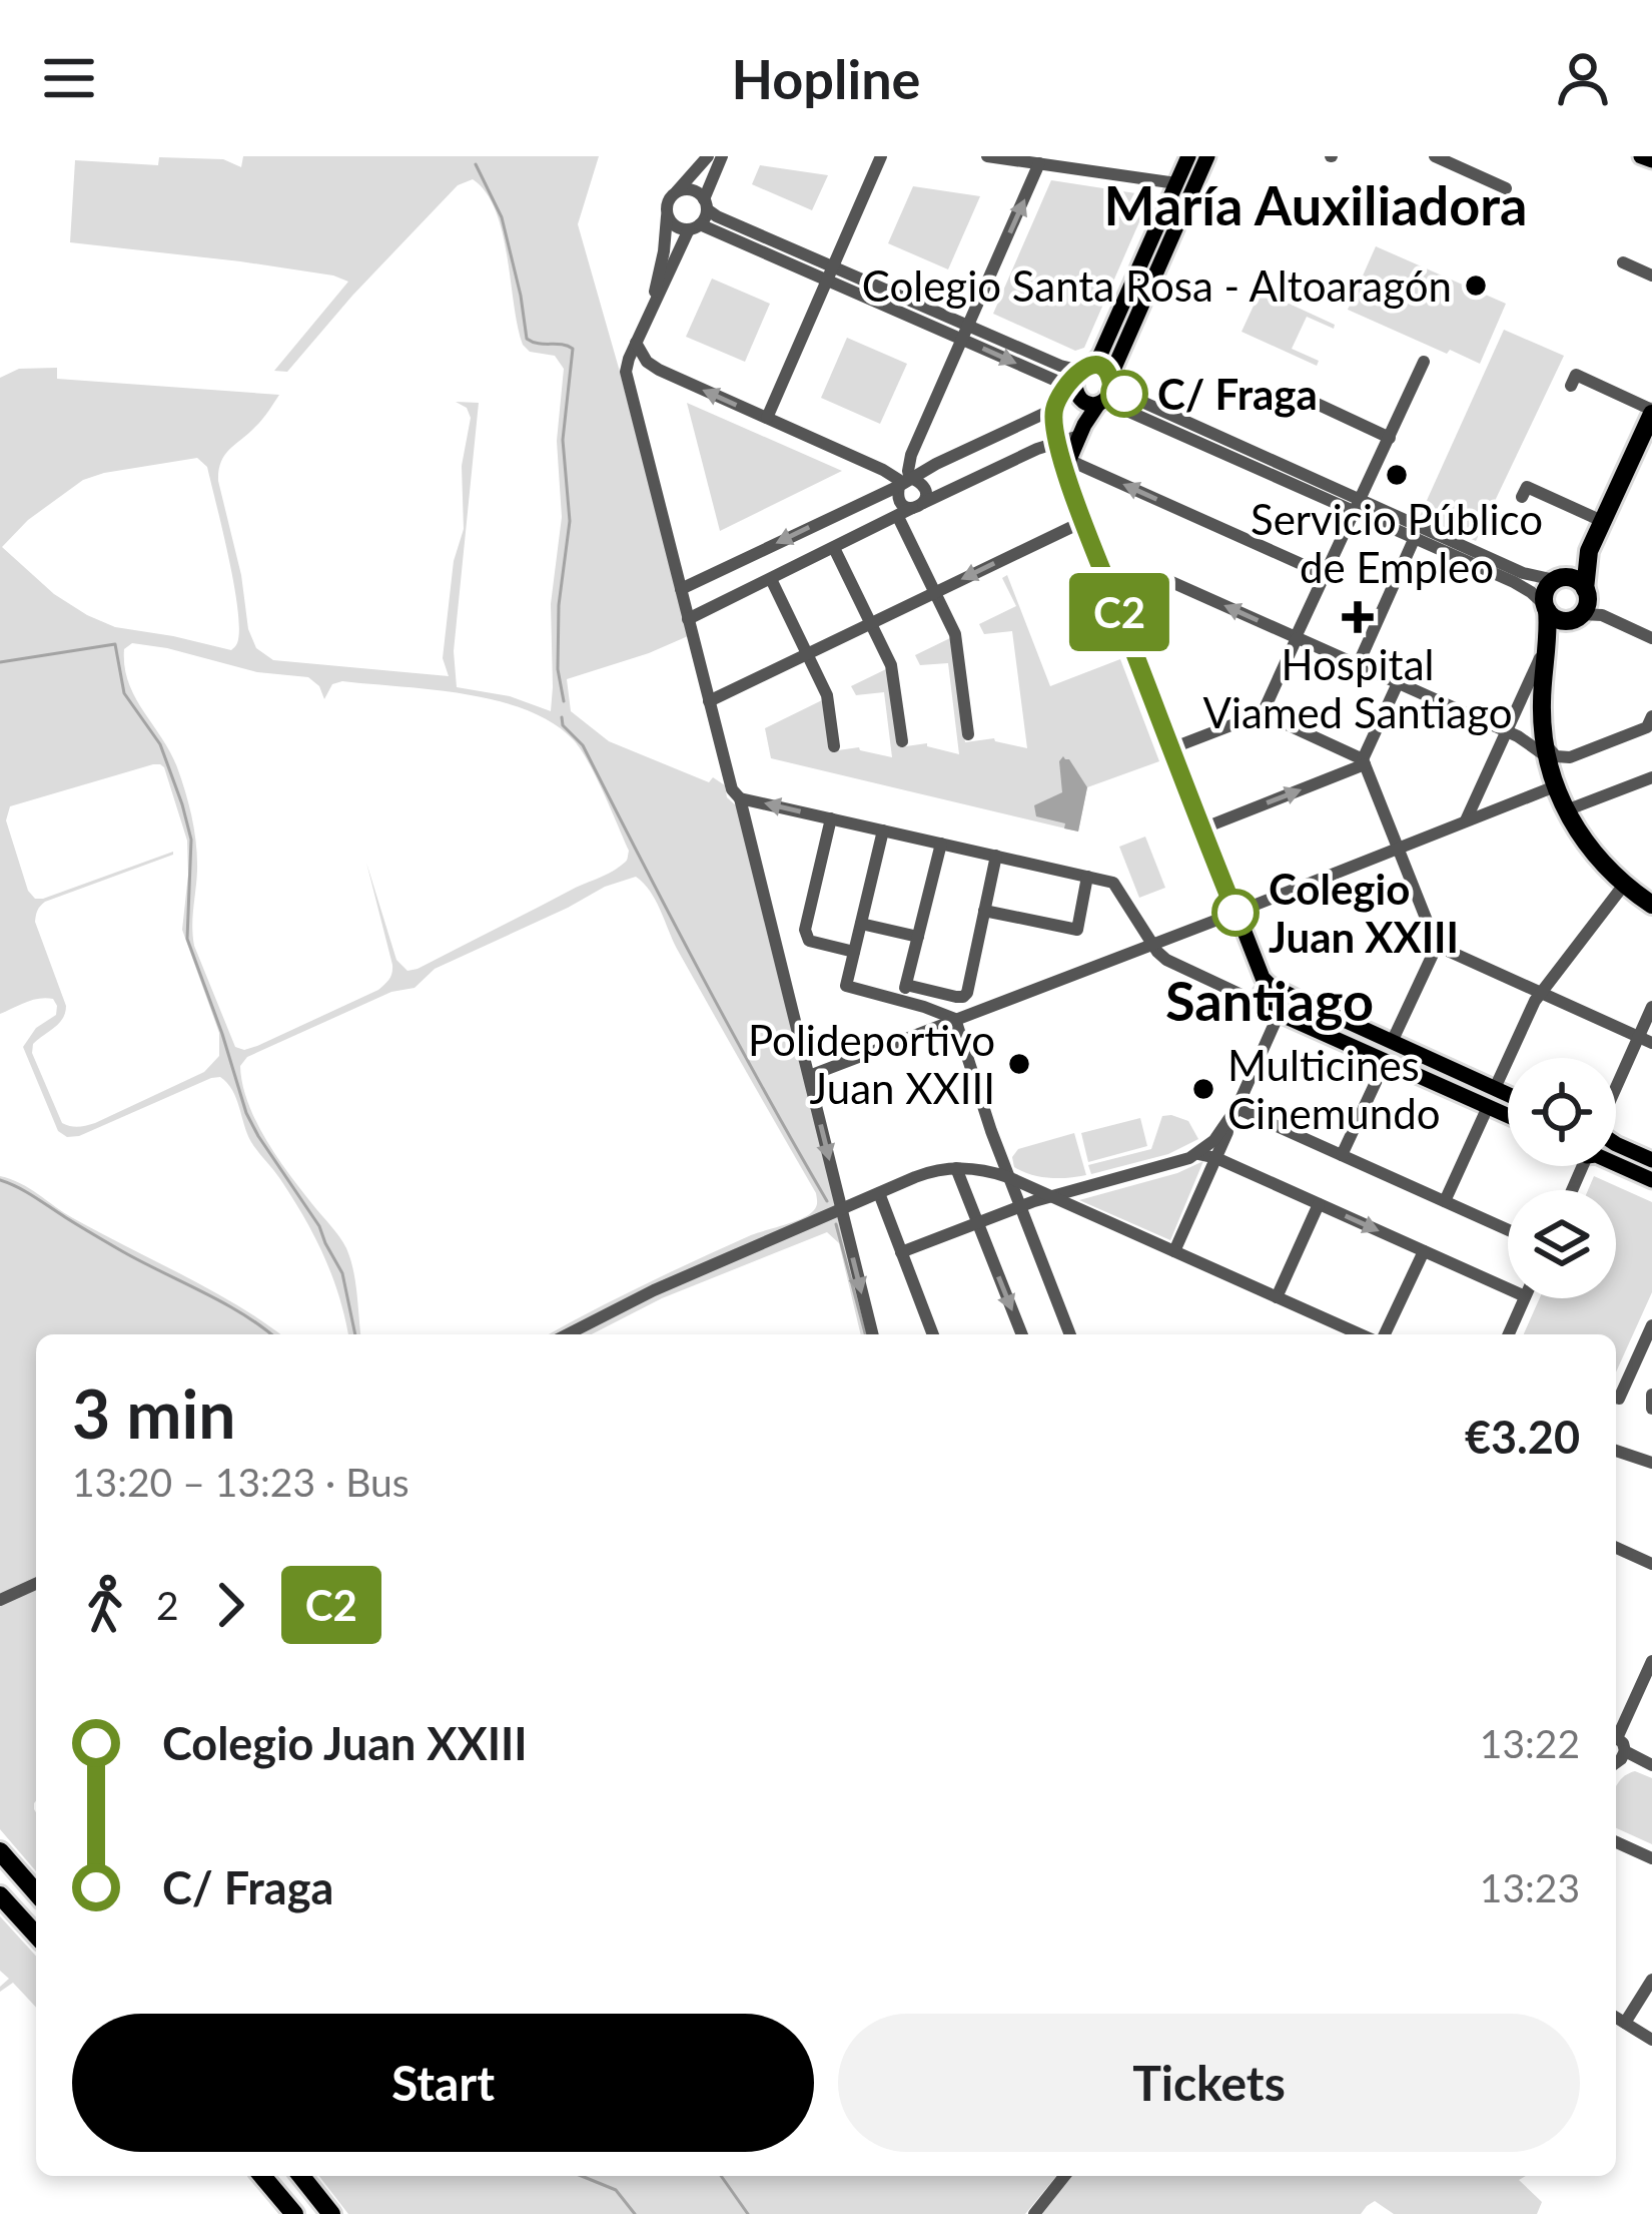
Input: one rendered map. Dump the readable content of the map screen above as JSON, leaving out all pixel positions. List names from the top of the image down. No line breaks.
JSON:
{"districts":["María Auxiliadora","Santiago"],"places":{"other":["Colegio Santa Rosa - Altoaragón","C/ Fraga","Servicio Público de Empleo","Colegio Juan XXIII","Polideportivo Juan XXIII","Multicines Cinemundo"],"health":["Hospital Viamed Santiago"]},"lines":["bus line C2"],"page":{"header":"Hopline","on_map":"C2","heading":["3 min","13:20 – 13:23 · Bus","€3.20"],"legs":["2","C2"],"list":[{"name":"Colegio Juan XXIII","value":"13:22"},{"name":"C/ Fraga","value":"13:23"}],"buttons":["Start","Tickets"]}}
